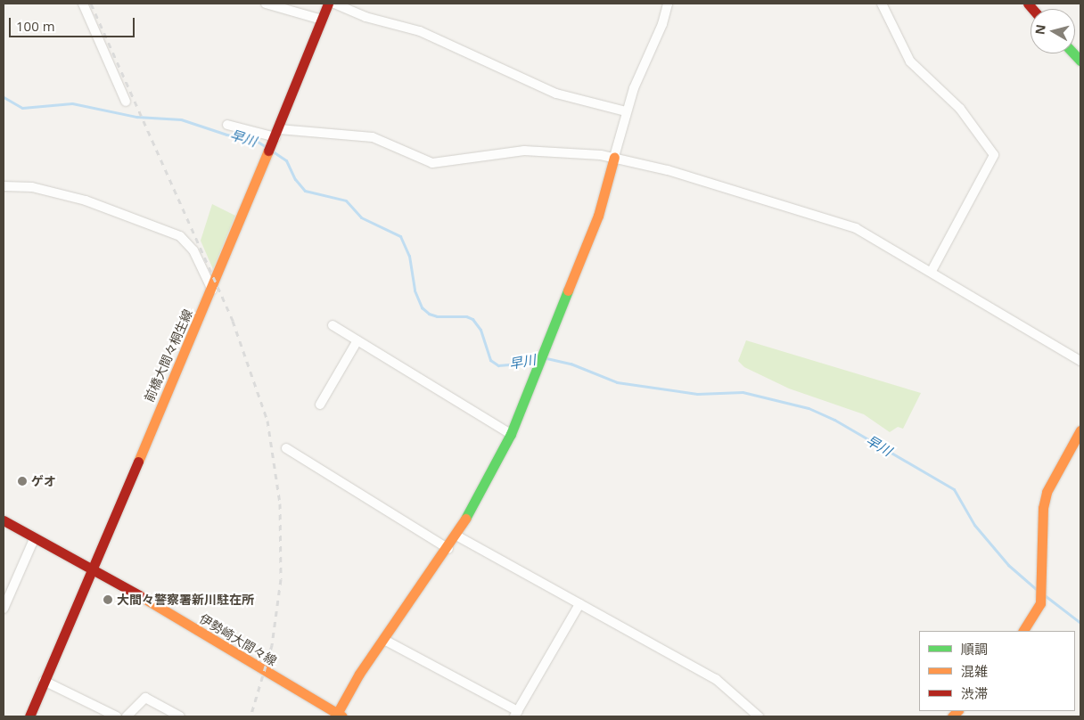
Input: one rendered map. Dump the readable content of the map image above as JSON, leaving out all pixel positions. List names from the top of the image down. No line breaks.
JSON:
{"streets":{"main road":["前橋大間々桐生線","伊勢崎大間々線"]},"crossings":[["前橋大間々桐生線","伊勢崎大間々線"]],"water":["早川"],"places":["ゲオ","大間々警察署新川駐在所"],"legend":["順調","混雑","渋滞"],"scale_bar":"100 m","north":"left"}
